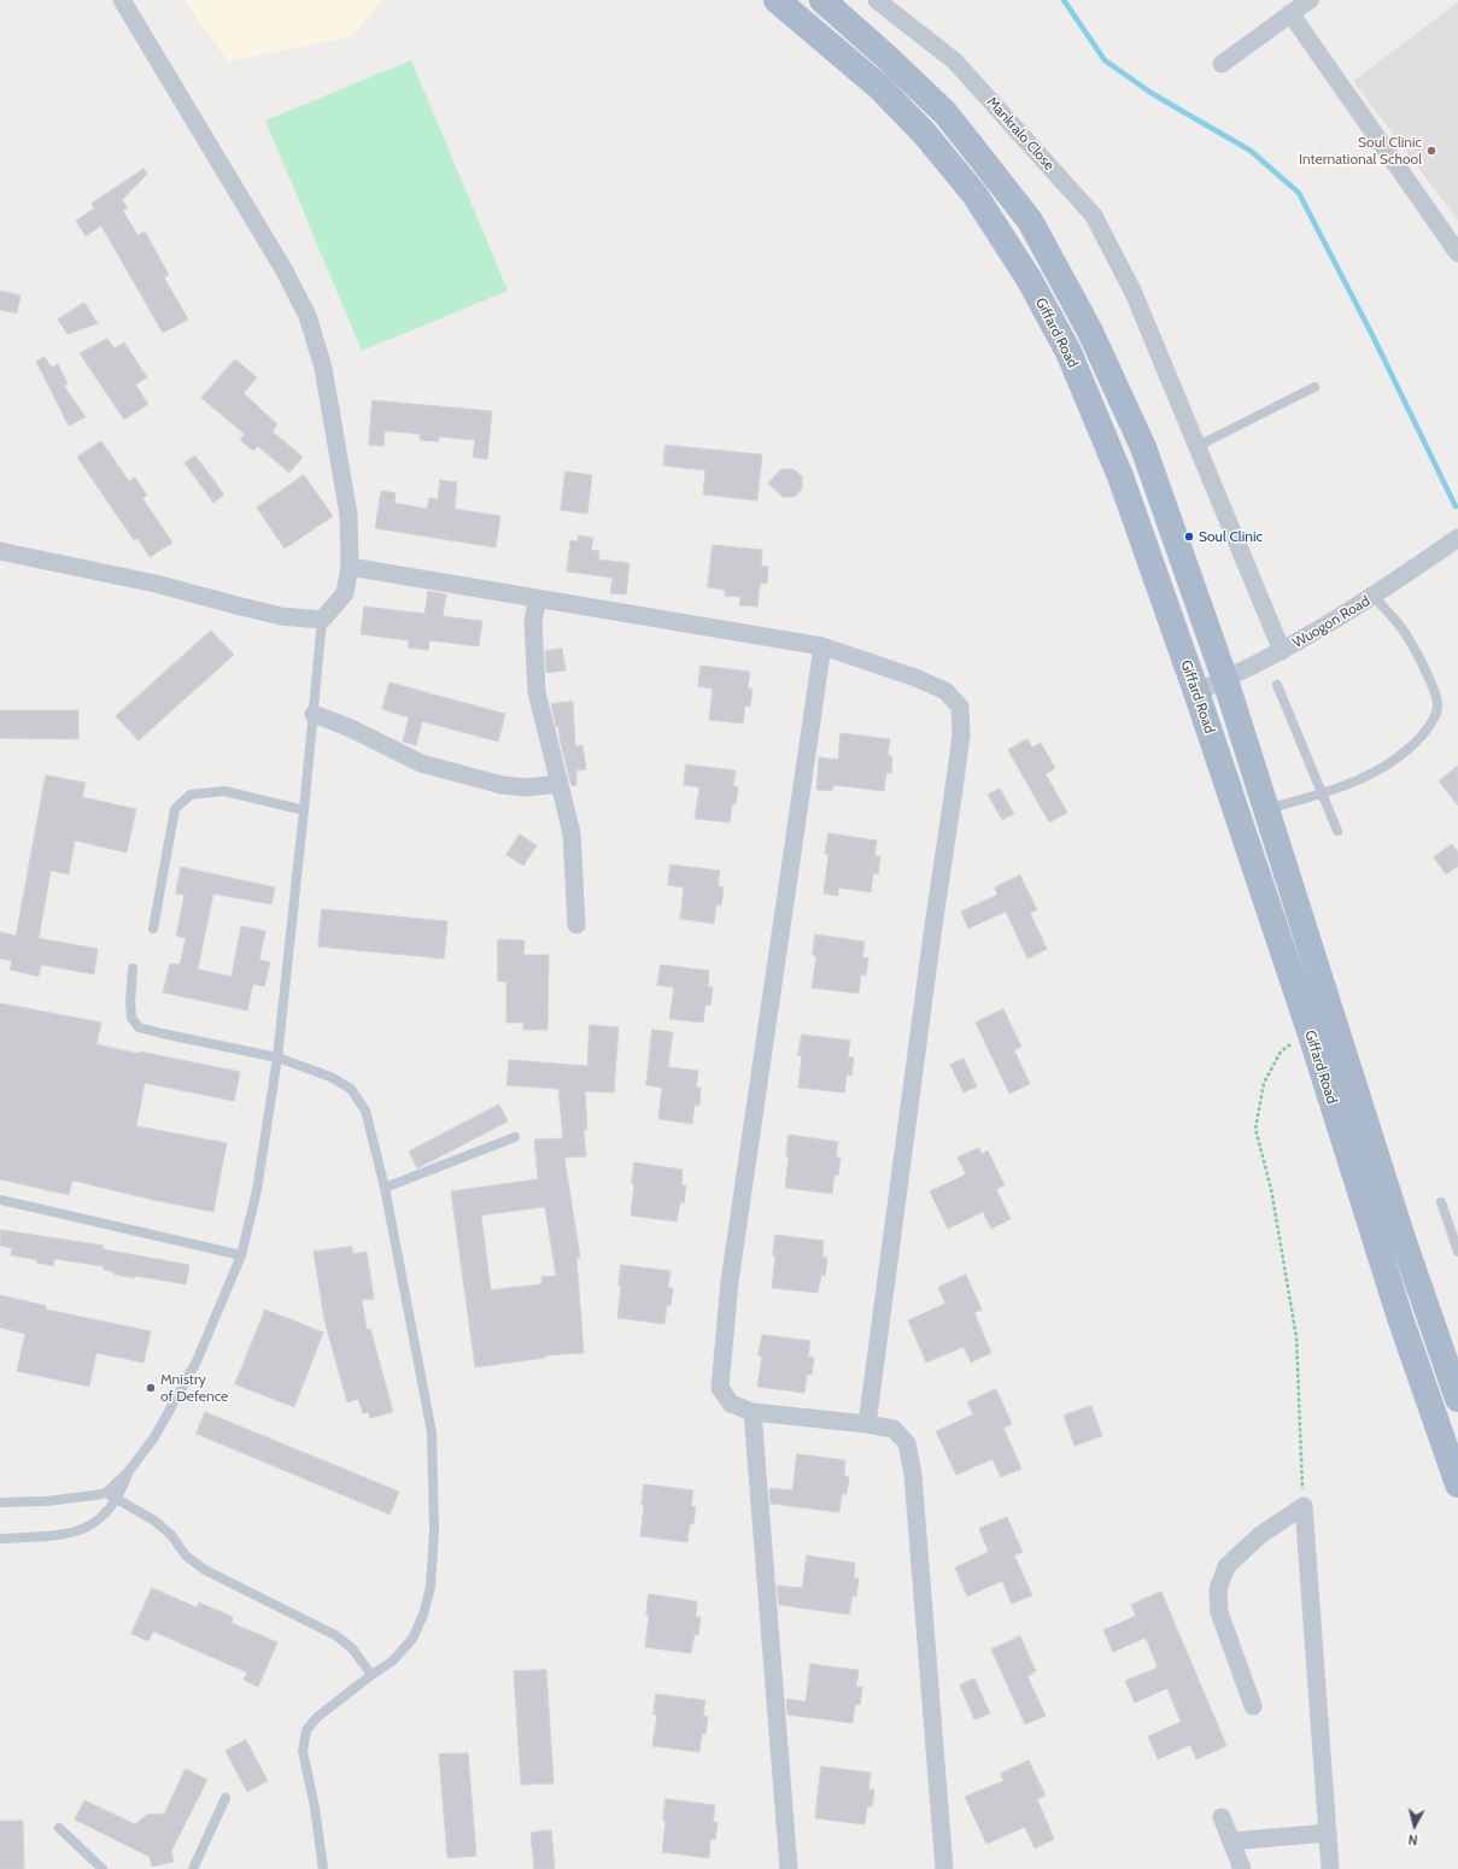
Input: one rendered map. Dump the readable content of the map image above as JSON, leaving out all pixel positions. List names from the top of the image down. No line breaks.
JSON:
{"streets":{"main road":["Giffard Road"],"street":["Mankralo Close","Wuogon Road"]},"crossings":[["Mankralo Close","Wuogon Road"],["Giffard Road","Wuogon Road"]],"places":["Soul Clinic International School","Soul Clinic","Mnistry of Defence"],"north":"bottom"}
